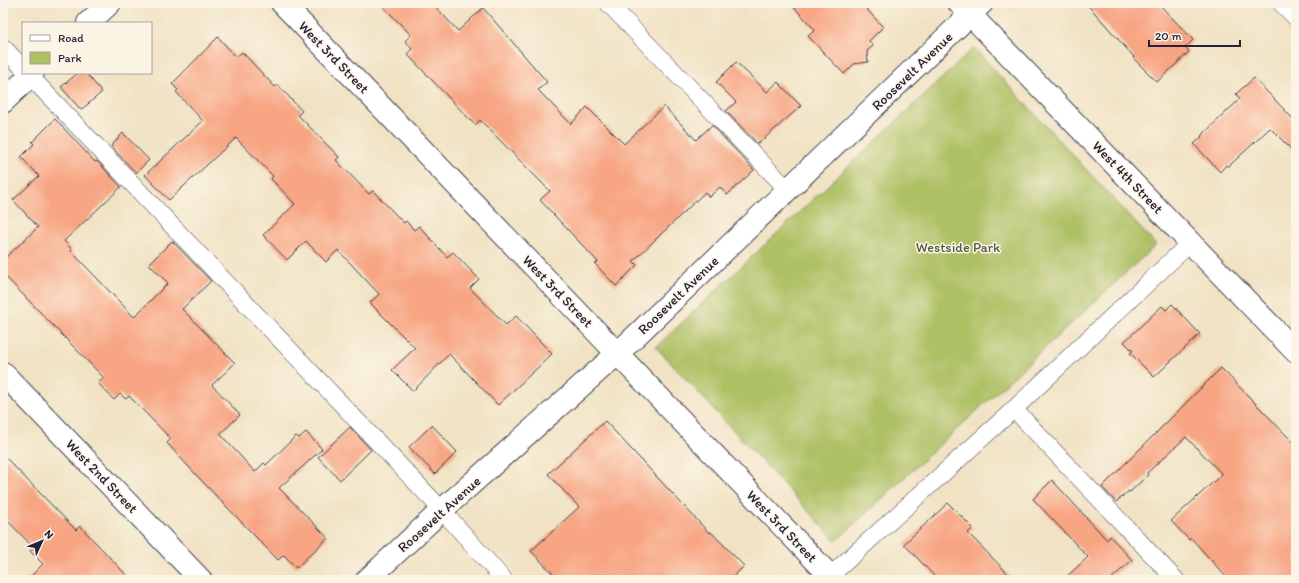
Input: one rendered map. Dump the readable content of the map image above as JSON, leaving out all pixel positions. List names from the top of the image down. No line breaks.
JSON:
{"streets":{"street":["West 3rd Street","Roosevelt Avenue","West 4th Street","West 2nd Street"]},"crossings":[["West 3rd Street","Roosevelt Avenue"],["Roosevelt Avenue","West 4th Street"]],"parks":["Westside Park"],"legend":["Road","Park"],"scale_bar":"20 m","north":"top right"}
